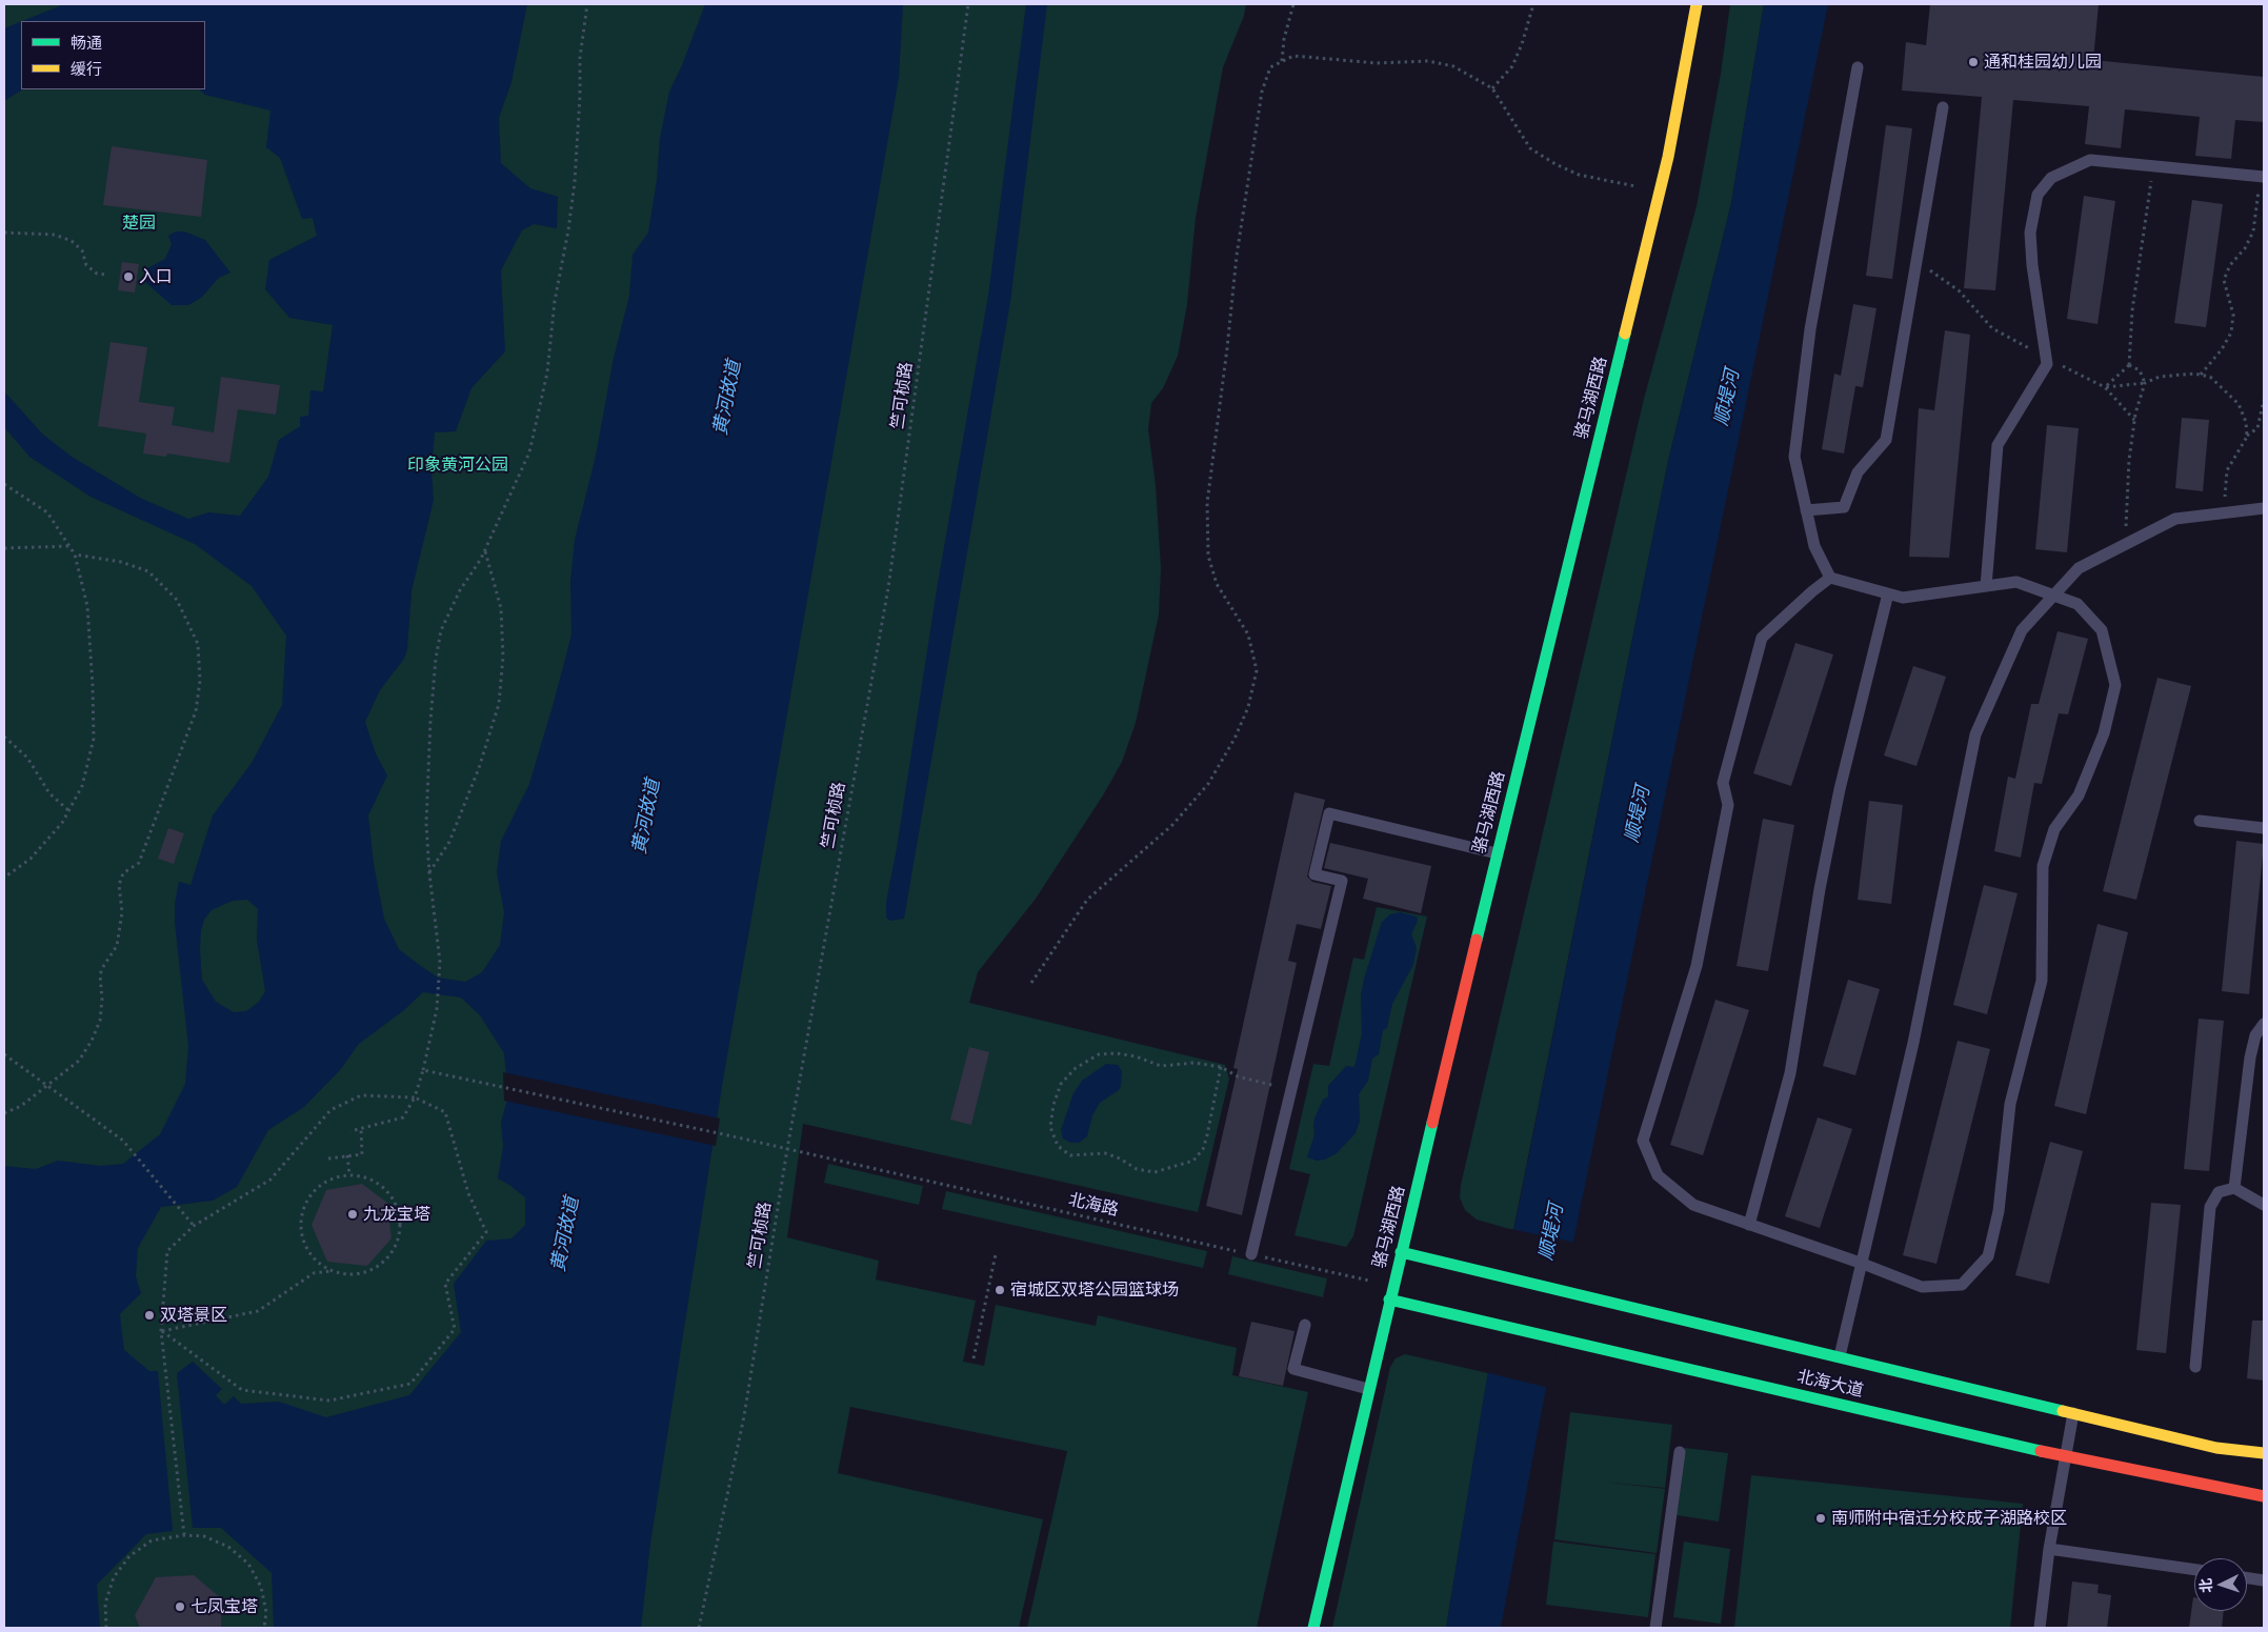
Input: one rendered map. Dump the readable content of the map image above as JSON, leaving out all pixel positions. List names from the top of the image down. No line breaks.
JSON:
{"streets":{"street":["骆马湖西路","北海大道"],"path":["竺可桢路","北海路"]},"crossings":[["竺可桢路","北海路"],["骆马湖西路","北海路"],["骆马湖西路","北海大道"]],"water":["黄河故道","顺堤河"],"parks":["楚园","印象黄河公园"],"places":["通和桂园幼儿园","入口","九龙宝塔","宿城区双塔公园篮球场","双塔景区","南师附中宿迁分校成子湖路校区","七凤宝塔"],"legend":["畅通","缓行"],"north":"left"}
